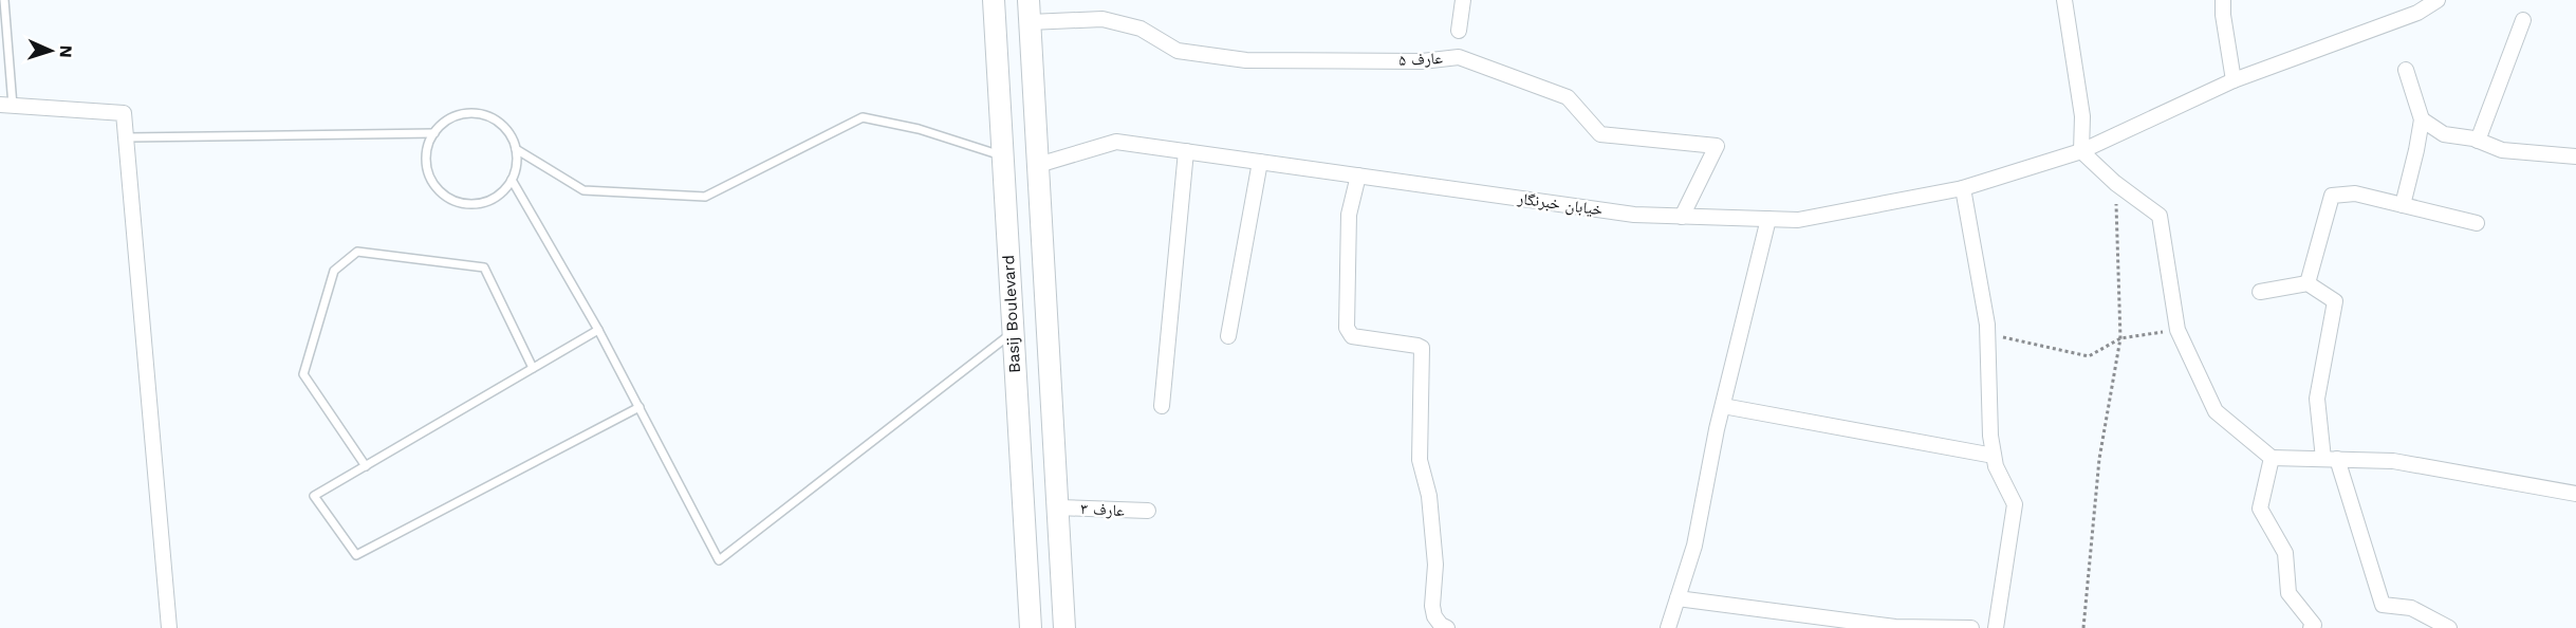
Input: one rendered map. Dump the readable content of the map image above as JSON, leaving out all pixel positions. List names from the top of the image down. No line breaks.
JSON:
{"streets":{"main road":["Basij Boulevard"],"street":["عارف ۵","خیابان خبرنگار","عارف ۳"]},"crossings":[["عارف ۵","خیابان خبرنگار"]],"north":"right"}
